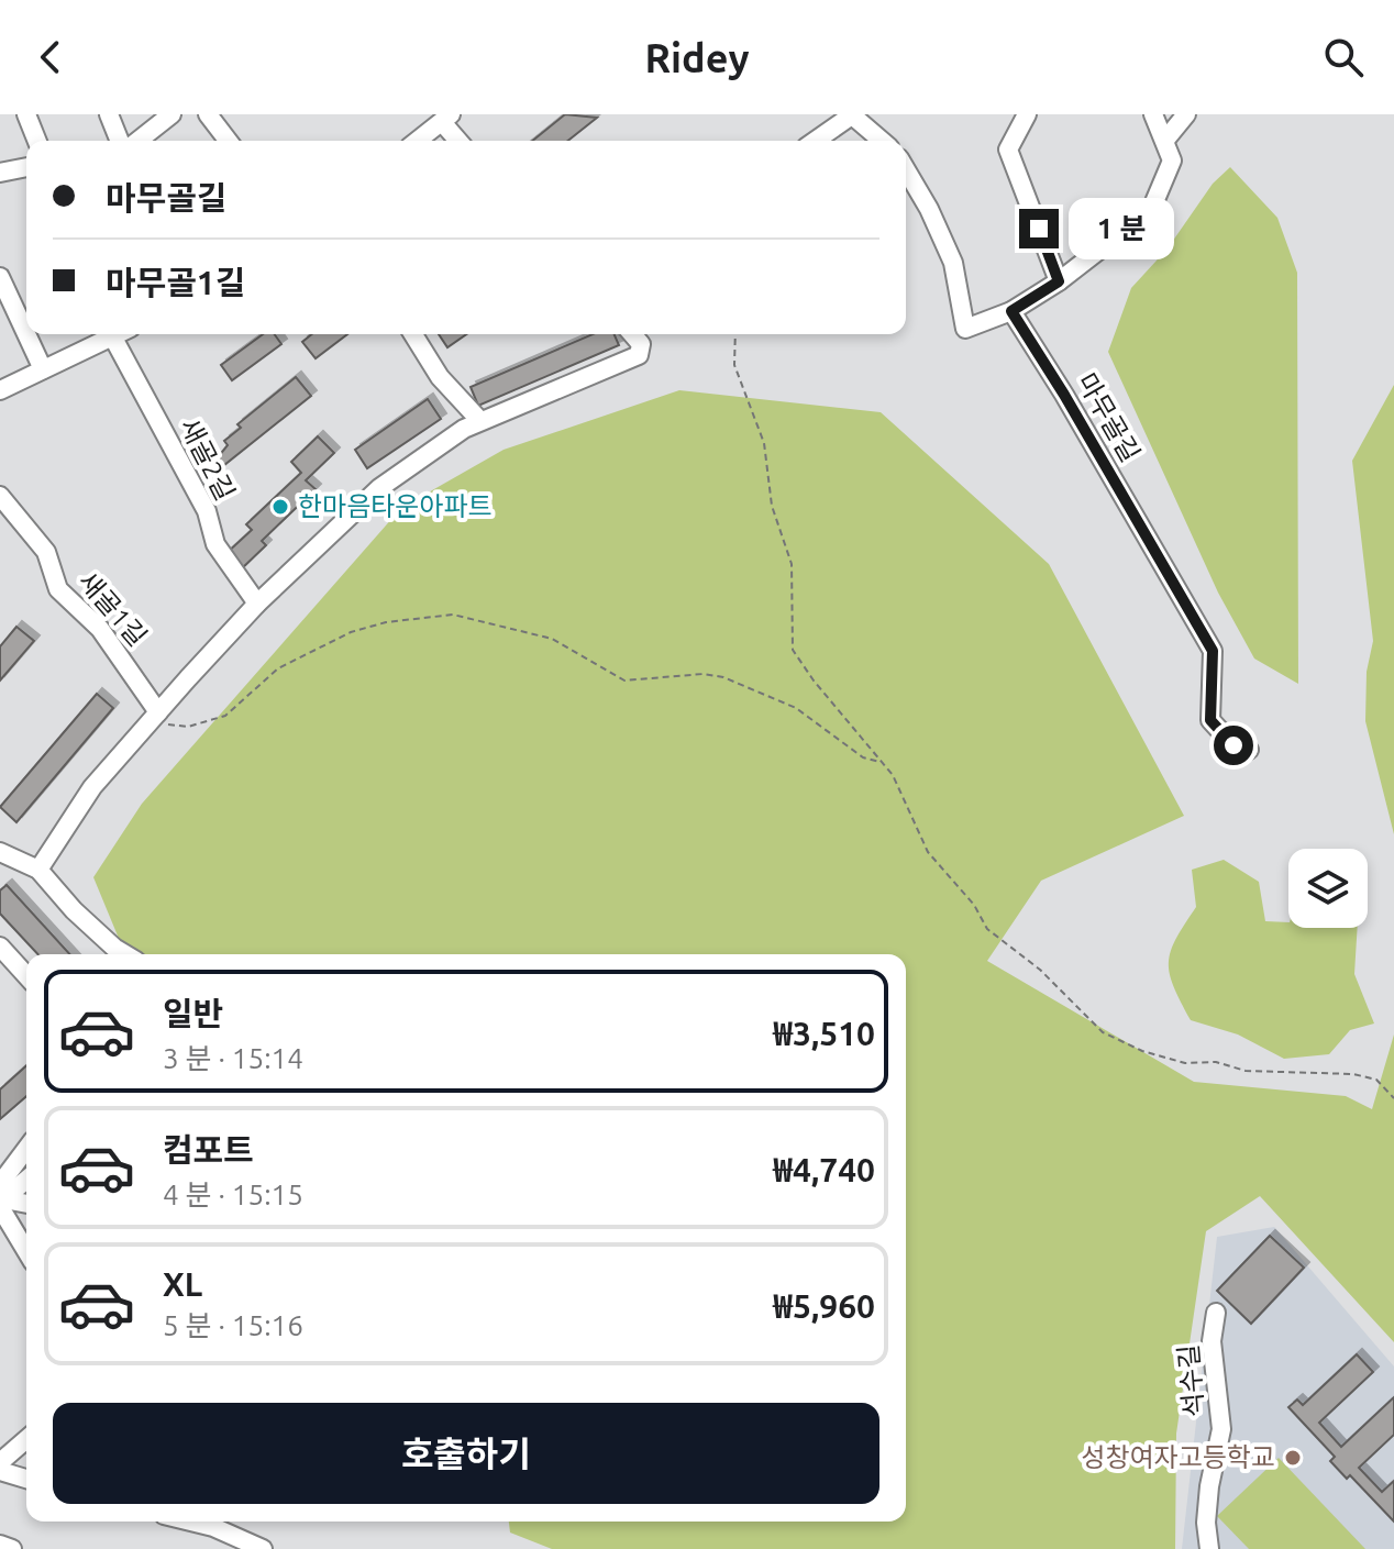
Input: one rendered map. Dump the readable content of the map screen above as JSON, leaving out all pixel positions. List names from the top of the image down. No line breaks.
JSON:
{"streets":{"street":["마무골길","새골2길","새골1길","석수길"]},"places":["한마음타운아파트","성창여자고등학교"],"page":{"header":"Ridey","banner":["마무골길","마무골1길"],"bubble":"1 분","list":[{"name":"일반","note":"3 분 · 15:14","value":"₩3,510"},{"name":"컴포트","note":"4 분 · 15:15","value":"₩4,740"},{"name":"XL","note":"5 분 · 15:16","value":"₩5,960"}],"buttons":"호출하기"}}
